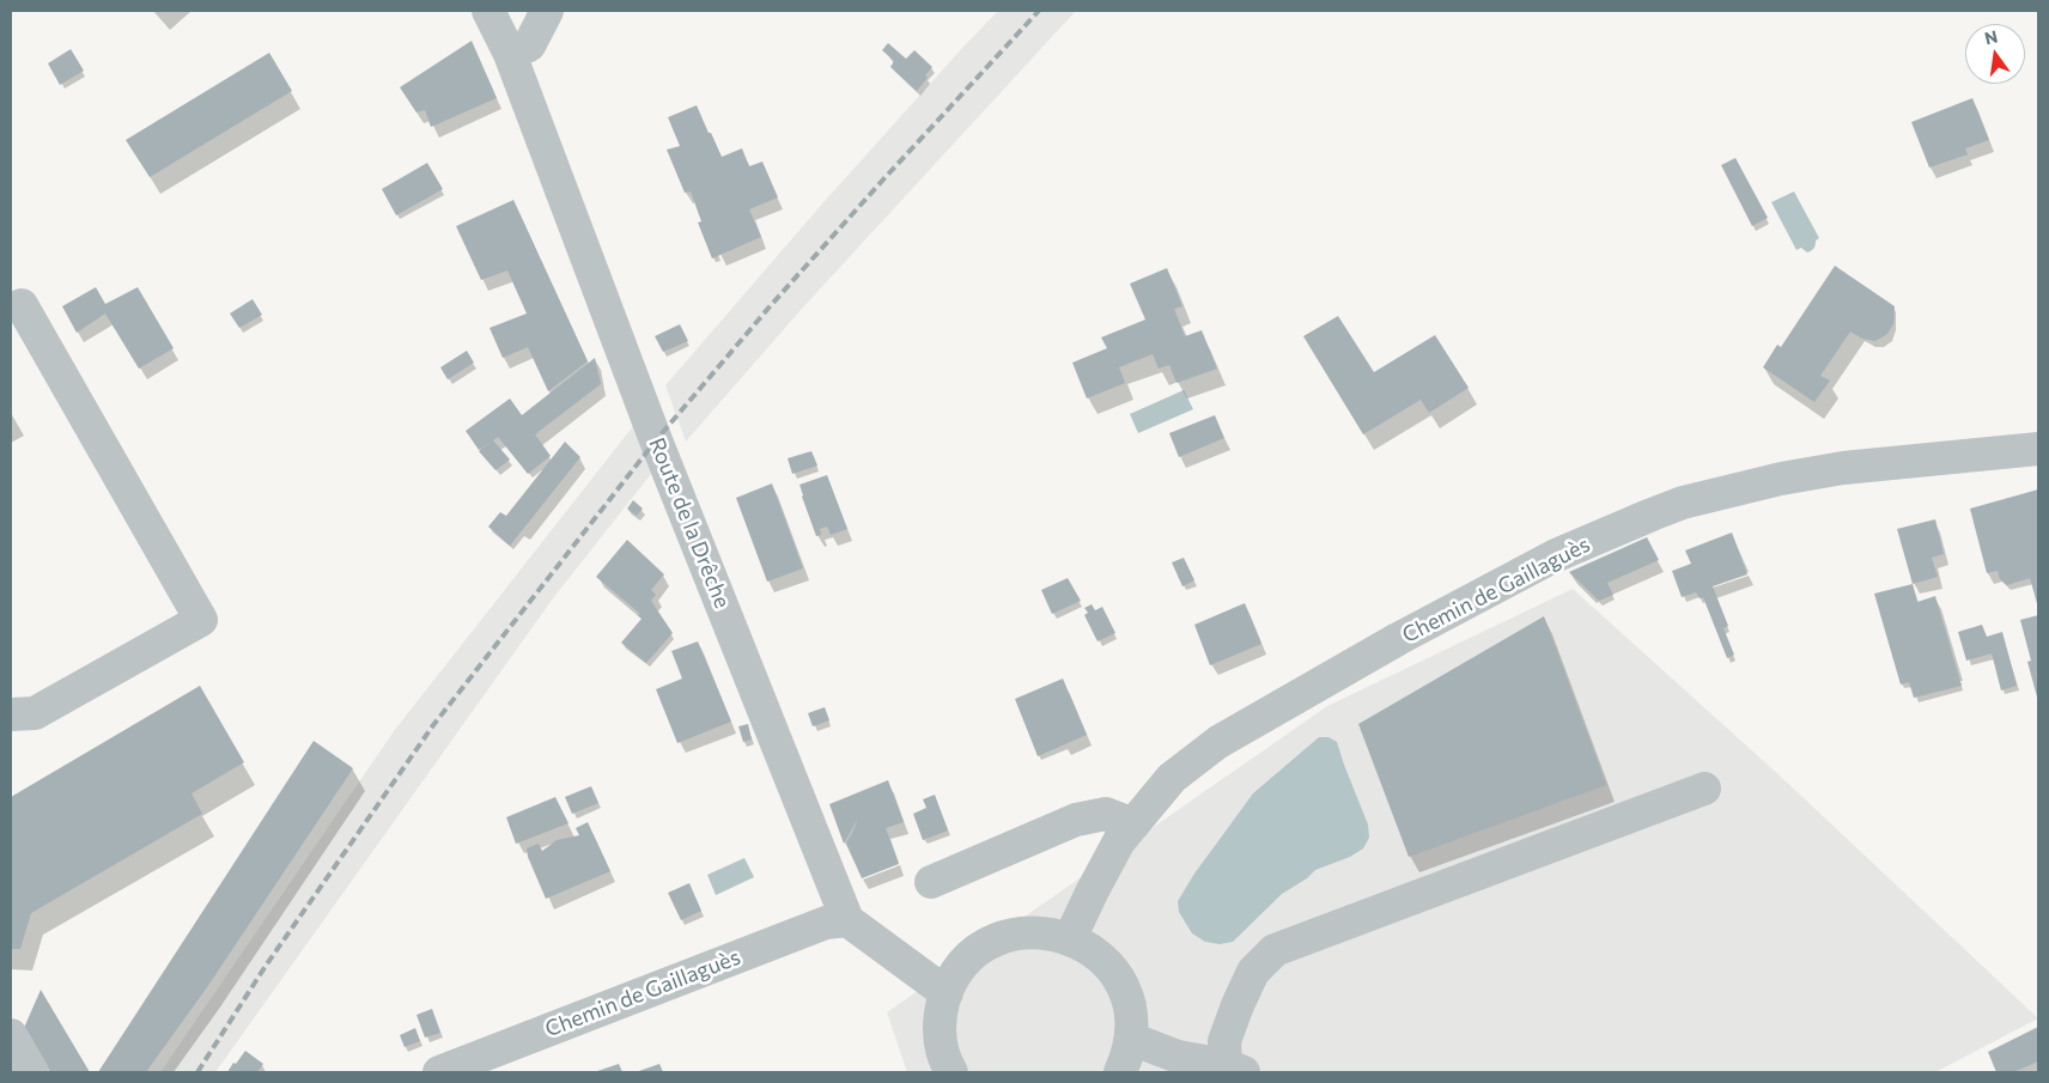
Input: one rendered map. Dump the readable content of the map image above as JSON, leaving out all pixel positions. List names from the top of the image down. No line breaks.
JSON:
{"streets":{"street":["Route de la Drêche","Chemin de Gaillaguès"]},"crossings":[["Route de la Drêche","Chemin de Gaillaguès"]],"north":"top"}
